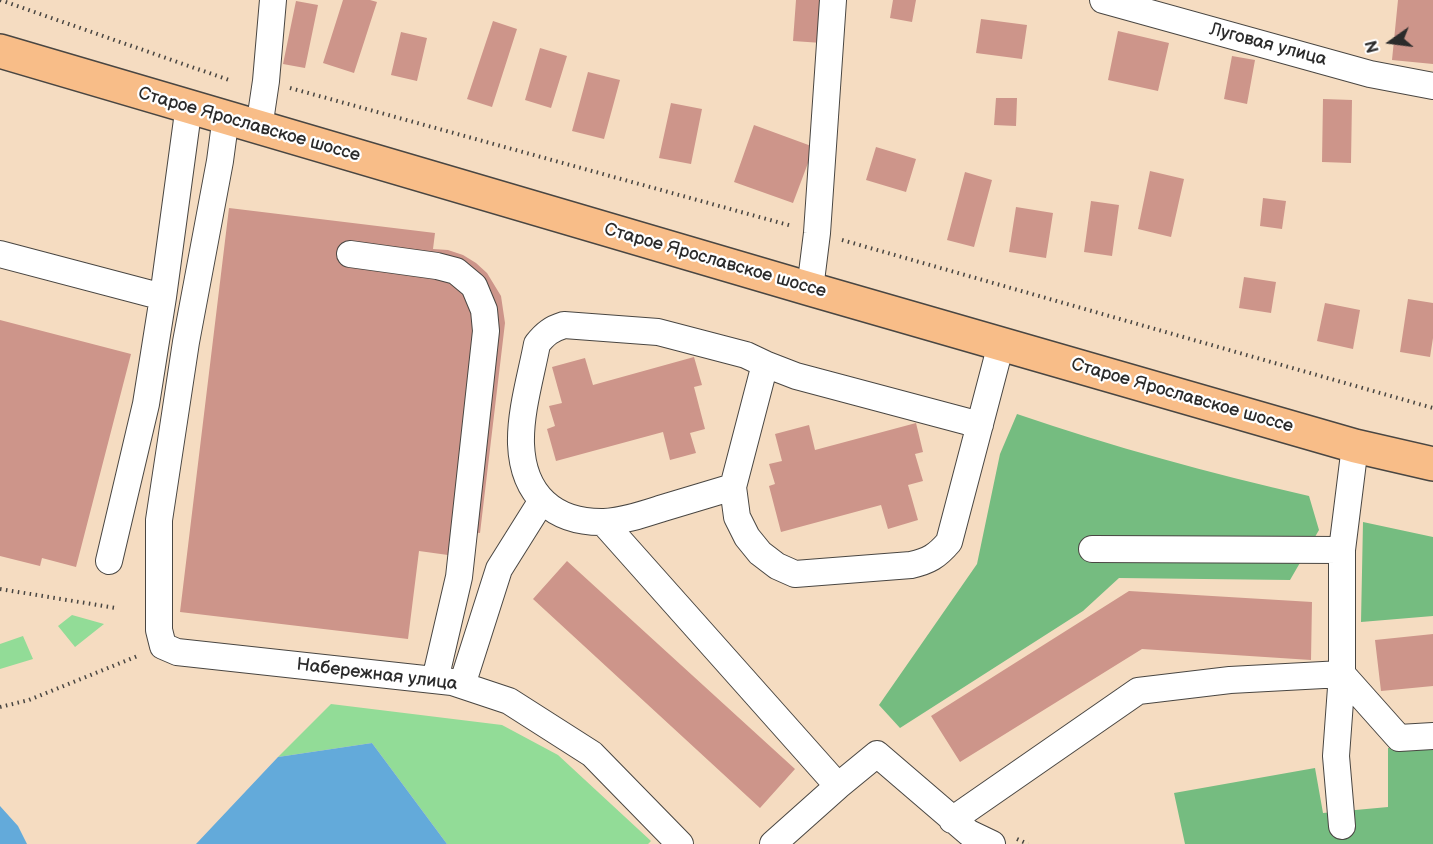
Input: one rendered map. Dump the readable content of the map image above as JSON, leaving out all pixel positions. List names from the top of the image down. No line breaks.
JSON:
{"streets":{"main road":["Старое Ярославское шоссе"],"street":["Луговая улица","Набережная улица"]},"north":"left"}
